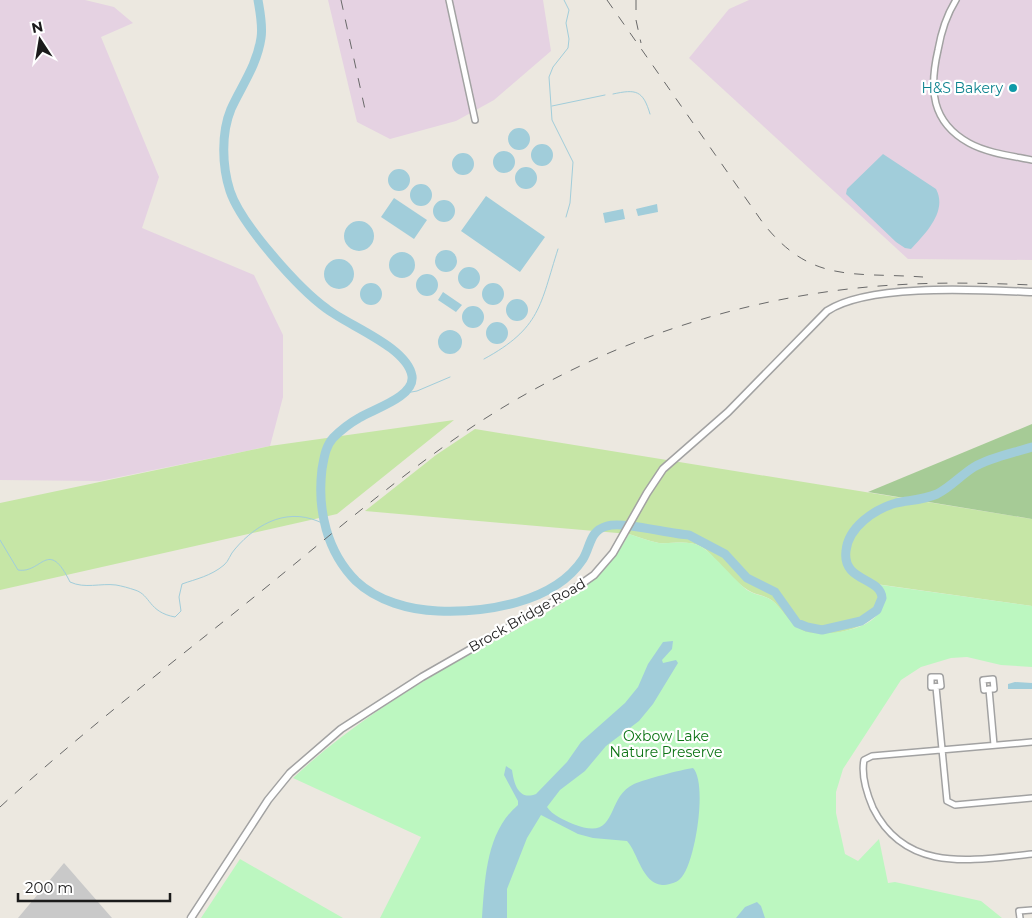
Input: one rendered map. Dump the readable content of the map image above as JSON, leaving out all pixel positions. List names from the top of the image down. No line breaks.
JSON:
{"streets":{"street":["Brock Bridge Road"]},"parks":["Oxbow Lake Nature Preserve"],"places":["H&S Bakery"],"scale_bar":"200 m","north":"top"}
